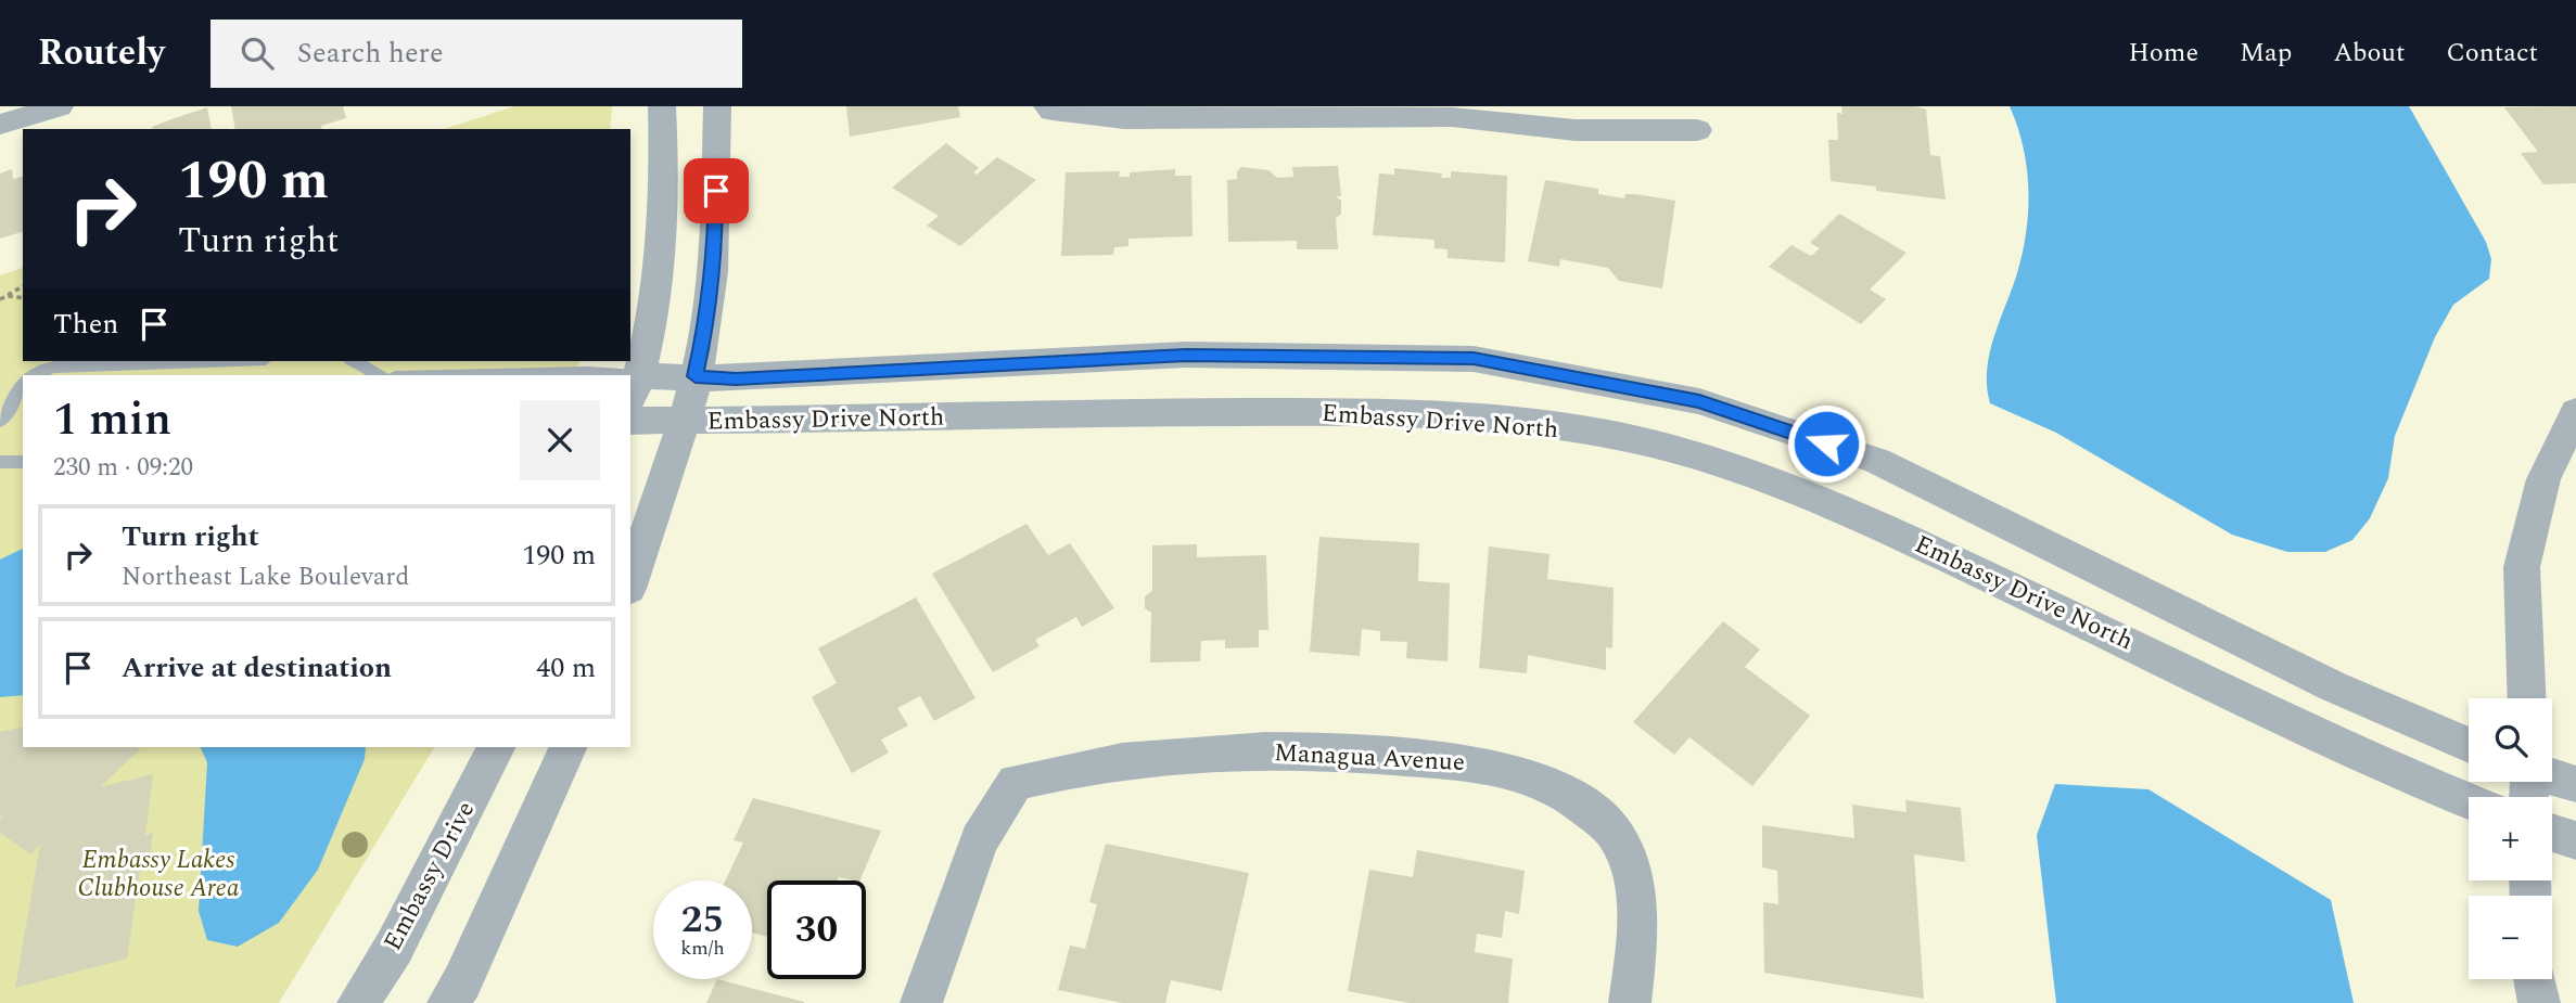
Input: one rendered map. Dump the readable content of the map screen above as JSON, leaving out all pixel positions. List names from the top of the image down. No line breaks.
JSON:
{"streets":{"street":["Embassy Drive North","Managua Avenue","Embassy Drive"]},"parks":["Embassy Lakes Clubhouse Area"],"page":{"header":"Routely","search":"Search here","nav":["Home","Map","About","Contact"],"turn":["190 m","Turn right"],"then":"Then","heading":["1 min","230 m · 09:20"],"list":[{"name":"Turn right","note":"Northeast Lake Boulevard","value":"190 m"},{"name":"Arrive at destination","value":"40 m"}],"map_buttons":["+","−"],"speed":"25 km/h","limit":"30"}}
